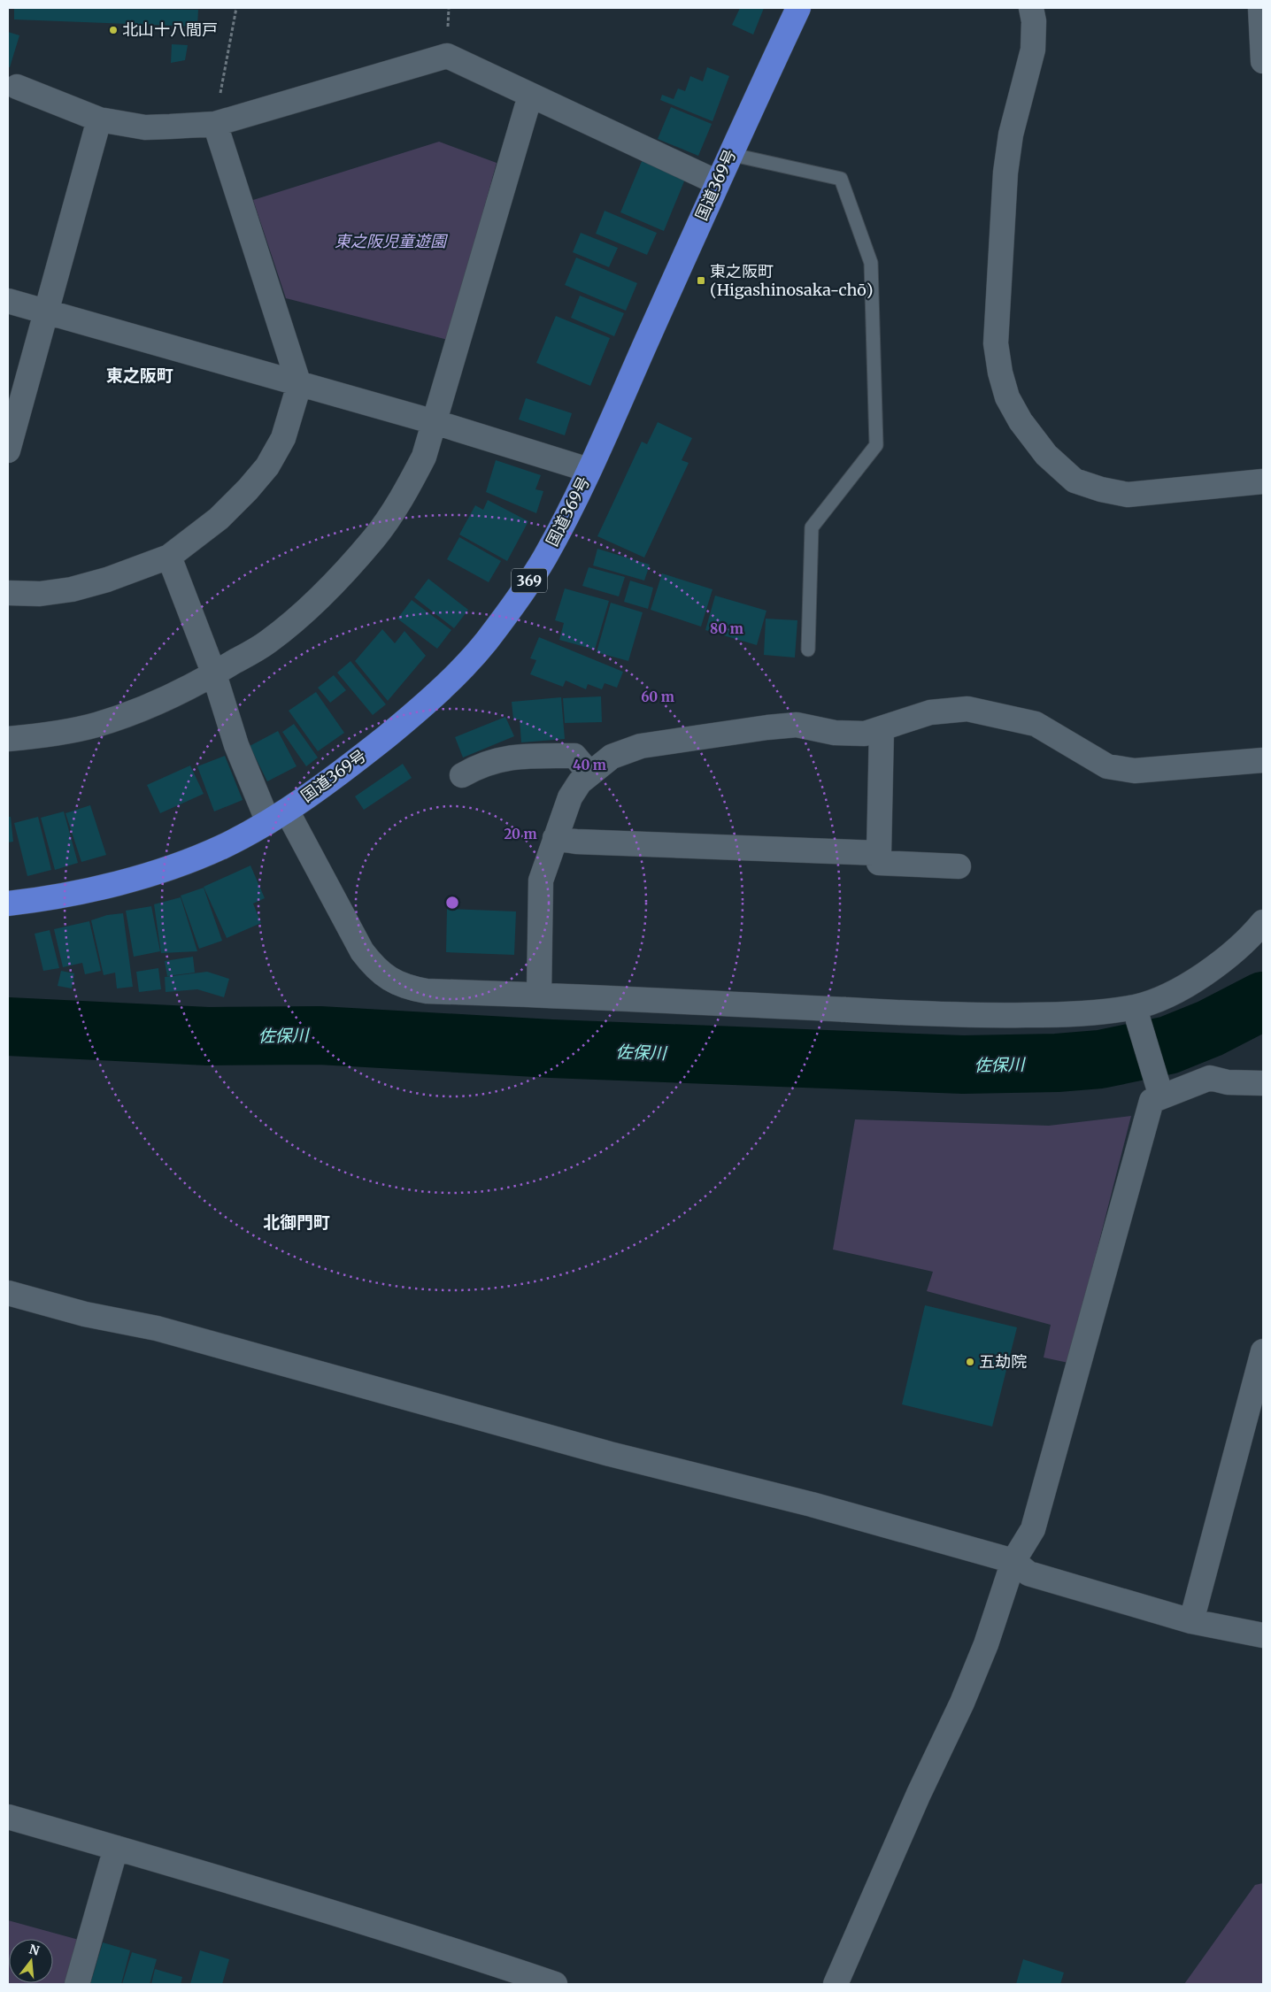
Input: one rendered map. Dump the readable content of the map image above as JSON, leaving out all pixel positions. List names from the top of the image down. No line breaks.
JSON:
{"streets":{"highway":["国道369号","369"]},"districts":["東之阪町","北御門町"],"water":["佐保川"],"parks":["東之阪児童遊園"],"places":{"other":["北山十八間戸","五劫院"],"transit":["東之阪町 (Higashinosaka-chō)"]},"north":"top","rings":["80 m","60 m","40 m","20 m"]}
